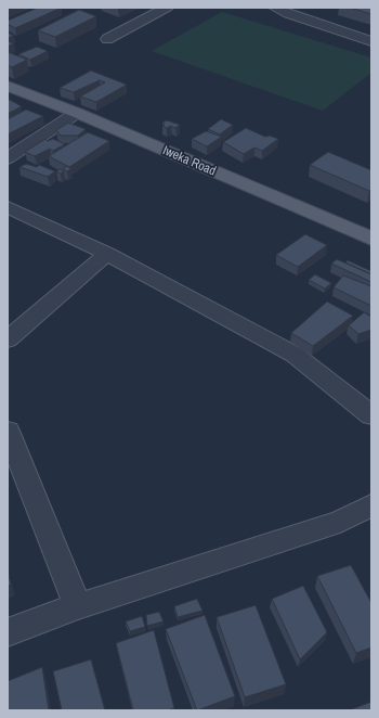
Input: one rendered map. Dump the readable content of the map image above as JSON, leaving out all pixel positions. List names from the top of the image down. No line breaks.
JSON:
{"streets":{"main road":["Iweka Road"]}}
